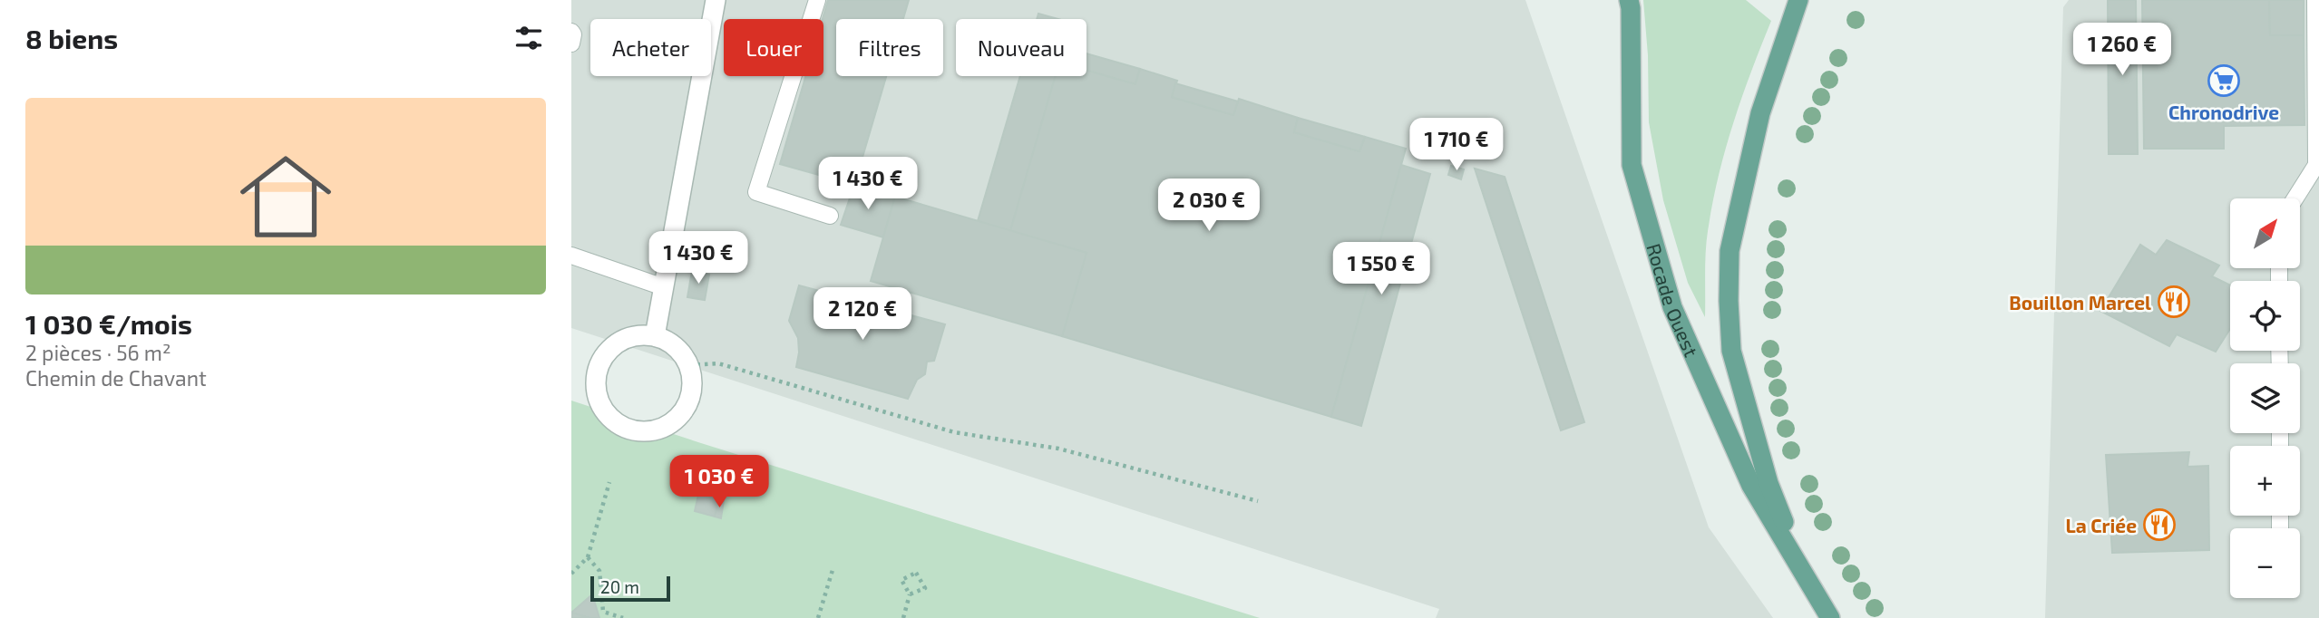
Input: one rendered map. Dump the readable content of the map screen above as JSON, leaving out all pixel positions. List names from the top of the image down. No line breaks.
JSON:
{"streets":{"main road":["Rocade Ouest"]},"places":{"supermarket":["Chronodrive"],"restaurant":["Bouillon Marcel","La Criée"]},"scale_bar":"20 m","north":"top right","page":{"heading":"8 biens","chip":["Acheter","Louer","Filtres","Nouveau"],"price":["1 260 €","1 710 €","1 430 €","2 030 €","1 430 €","1 550 €","2 120 €","1 030 €"],"list":[{"name":"1 030 €/mois","note":"2 pièces · 56 m² · Chemin de Chavant"}],"map_buttons":["+","−"],"scale":"20 m"}}
